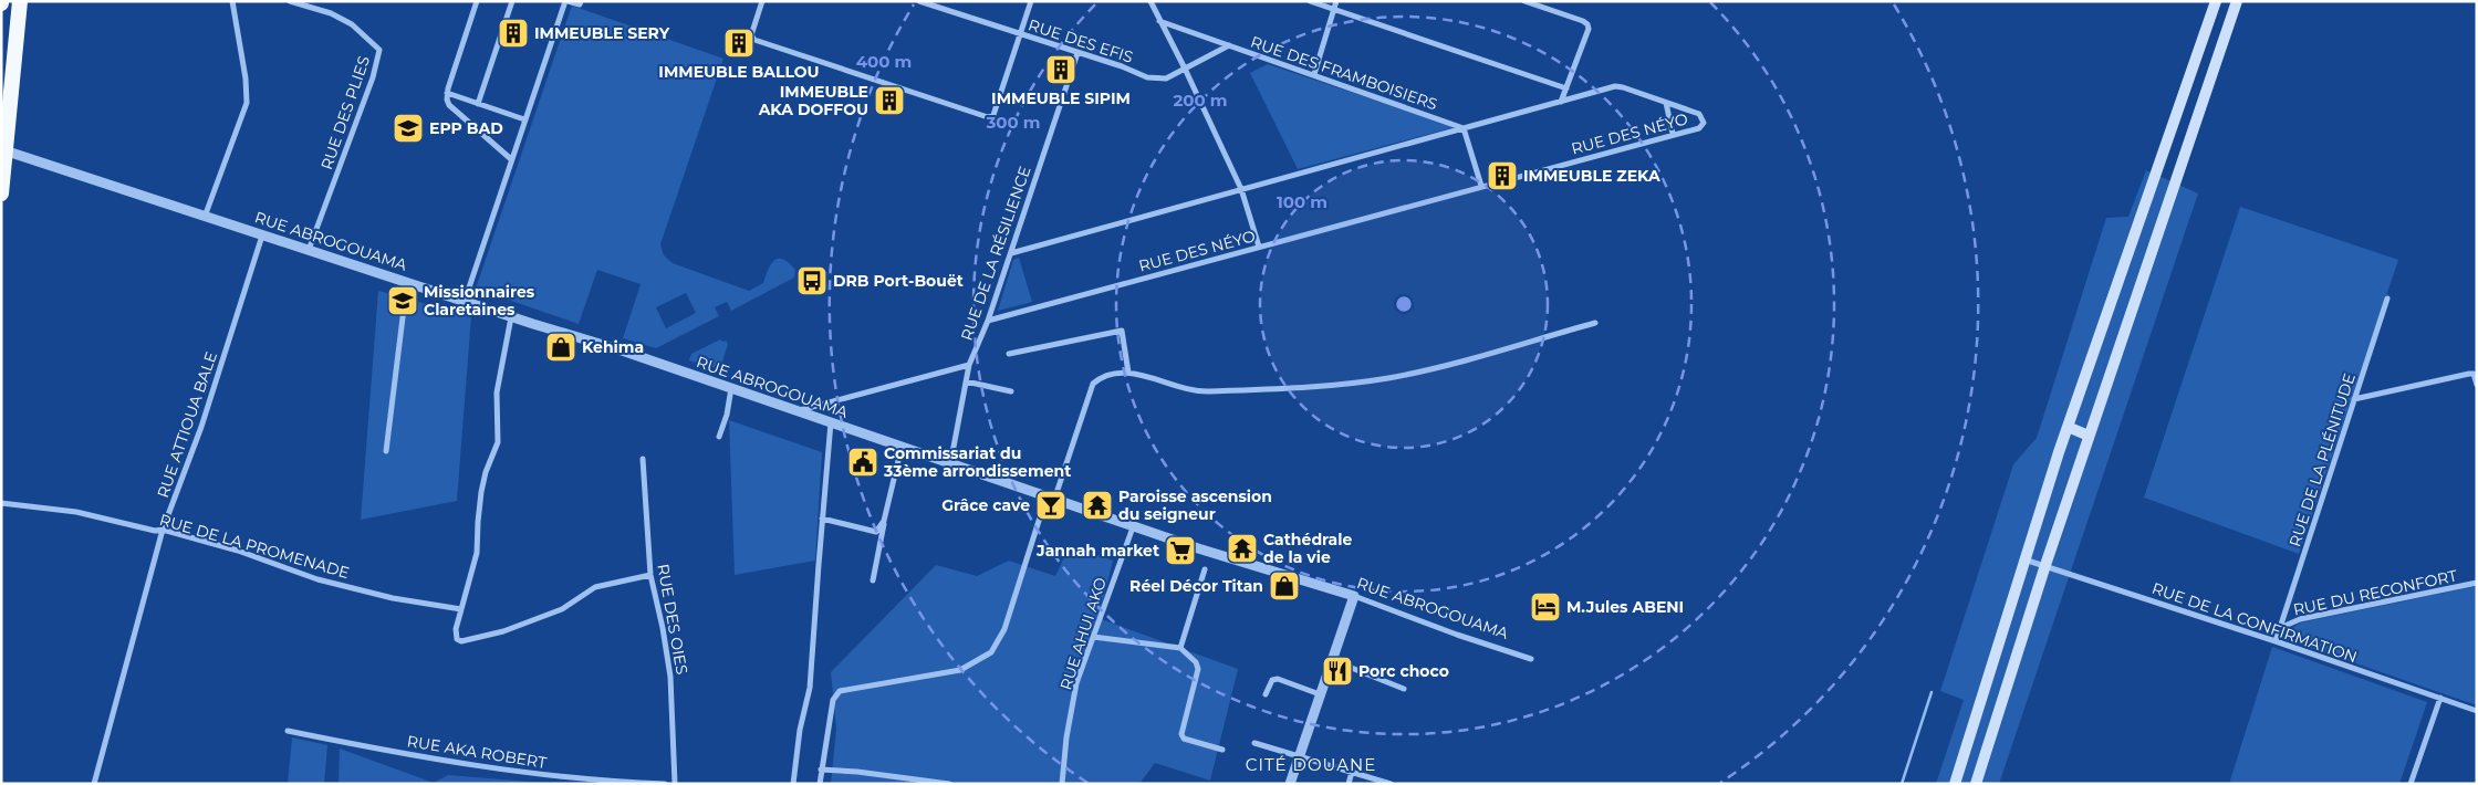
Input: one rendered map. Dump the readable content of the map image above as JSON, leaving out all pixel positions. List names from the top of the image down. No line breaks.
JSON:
{"streets":{"street":["RUE DES EFIS","RUE DES FRAMBOISIERS","RUE DES PLIES","RUE DES NÉYO","RUE ABROGOUAMA","RUE DE LA RÉSILIENCE","RUE ATTIOUA BALE","RUE DE LA PLÉNITUDE","RUE DE LA PROMENADE","RUE DU RECONFORT","RUE DES OIES","RUE DE LA CONFIRMATION","RUE AHUI AKO","RUE AKA ROBERT"]},"crossings":[["RUE DES EFIS","RUE DES FRAMBOISIERS"],["RUE DES EFIS","RUE DE LA RÉSILIENCE"],["RUE DES FRAMBOISIERS","RUE DES NÉYO"],["RUE DES PLIES","RUE ABROGOUAMA"],["RUE DES NÉYO","RUE DE LA RÉSILIENCE"],["RUE ABROGOUAMA","RUE DE LA RÉSILIENCE"],["RUE ABROGOUAMA","RUE ATTIOUA BALE"],["RUE ABROGOUAMA","RUE AHUI AKO"],["RUE ATTIOUA BALE","RUE DE LA PROMENADE"],["RUE DE LA PLÉNITUDE","RUE DU RECONFORT"],["RUE DE LA PLÉNITUDE","RUE DE LA CONFIRMATION"]],"districts":["CITÉ DOUANE"],"places":{"building":["IMMEUBLE SERY","IMMEUBLE BALLOU","IMMEUBLE SIPIM","IMMEUBLE AKA DOFFOU","IMMEUBLE ZEKA"],"school or university":["EPP BAD","Missionnaires Claretaines"],"bus stop":["DRB Port-Bouët"],"shop":["Kehima","Réel Décor Titan"],"public building":["Commissariat du 33ème arrondissement"],"bar":["Grâce cave"],"temple":["Paroisse ascension du seigneur","Cathédrale de la vie"],"supermarket":["Jannah market"],"hotel":["M.Jules ABENI"],"restaurant":["Porc choco"]},"rings":["400 m","200 m","300 m","100 m"]}
